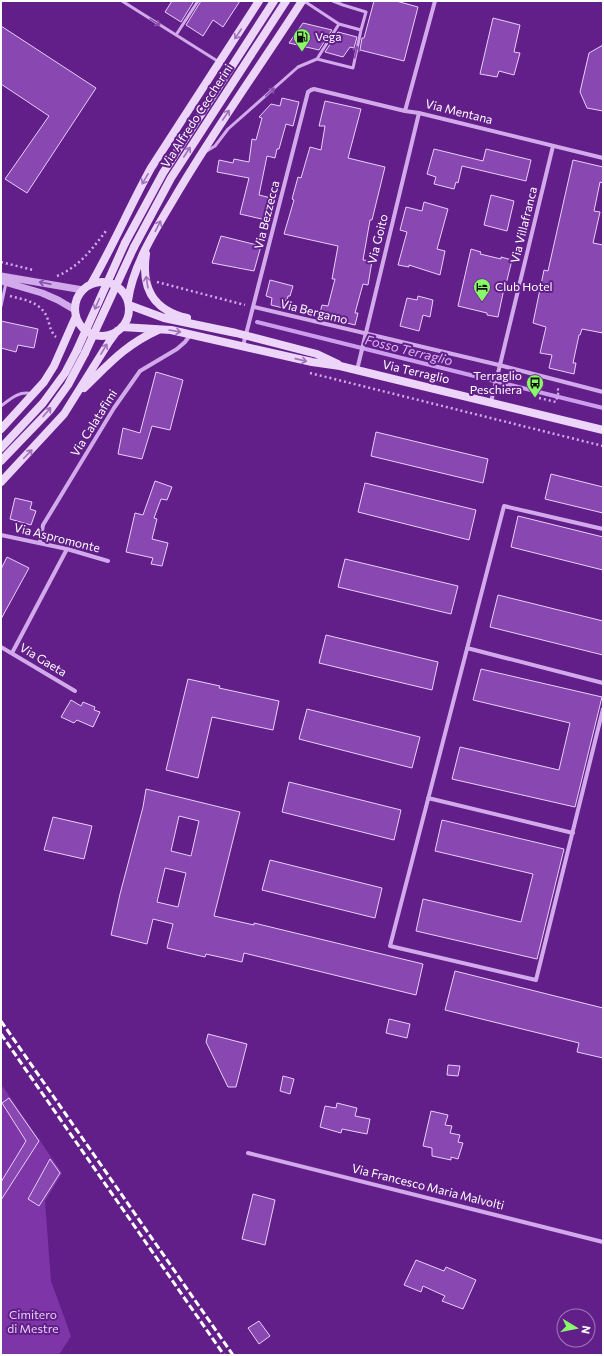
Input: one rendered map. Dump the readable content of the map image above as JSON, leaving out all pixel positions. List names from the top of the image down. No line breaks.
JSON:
{"streets":{"main road":["Via Alfredo Ceccherini","Via Terraglio"],"street":["Via Mentana","Via Bezzecca","Via Villafranca","Via Goito","Via Bergamo","Via Calatafimi","Via Aspromonte","Via Gaeta","Via Francesco Maria Malvolti"]},"crossings":[["Via Mentana","Via Bezzecca"],["Via Mentana","Via Villafranca"],["Via Mentana","Via Goito"],["Via Bezzecca","Via Bergamo"],["Via Bezzecca","Via Terraglio"],["Via Villafranca","Via Bergamo"],["Via Villafranca","Via Terraglio"],["Via Goito","Via Bergamo"],["Via Goito","Via Terraglio"],["Via Terraglio","Via Calatafimi"],["Via Calatafimi","Via Aspromonte"]],"water":["Fosso Terraglio"],"parks":["Cimitero di Mestre"],"places":{"fuel station":["Vega"],"hotel":["Club Hotel"],"bus stop":["Terraglio Peschiera"]},"north":"right"}
